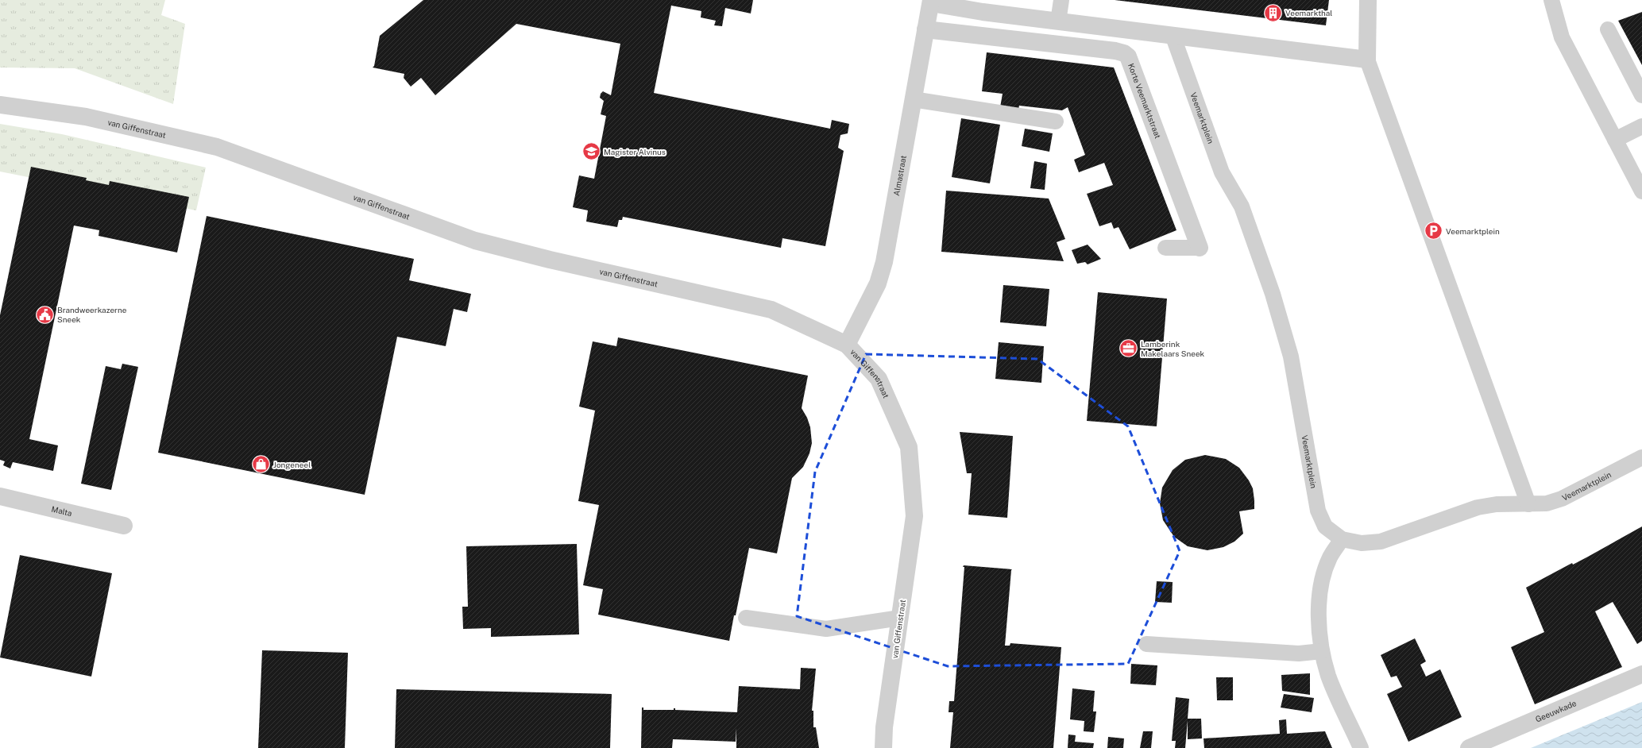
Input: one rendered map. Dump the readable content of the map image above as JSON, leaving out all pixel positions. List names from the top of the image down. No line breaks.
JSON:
{"streets":{"street":["Korte Veemarktstraat","van Giffenstraat","Almastraat","Malta","Geeuwkade"],"lane":["Veemarktplein"]},"crossings":[["Korte Veemarktstraat","Almastraat"],["van Giffenstraat","Almastraat"]],"places":{"building":["Veemarkthal"],"school or university":["Magister Alvinus"],"parking":["Veemarktplein"],"public building":["Brandweerkazerne Sneek"],"office":["Lamberink Makelaars Sneek"],"shop":["Jongeneel"]}}
